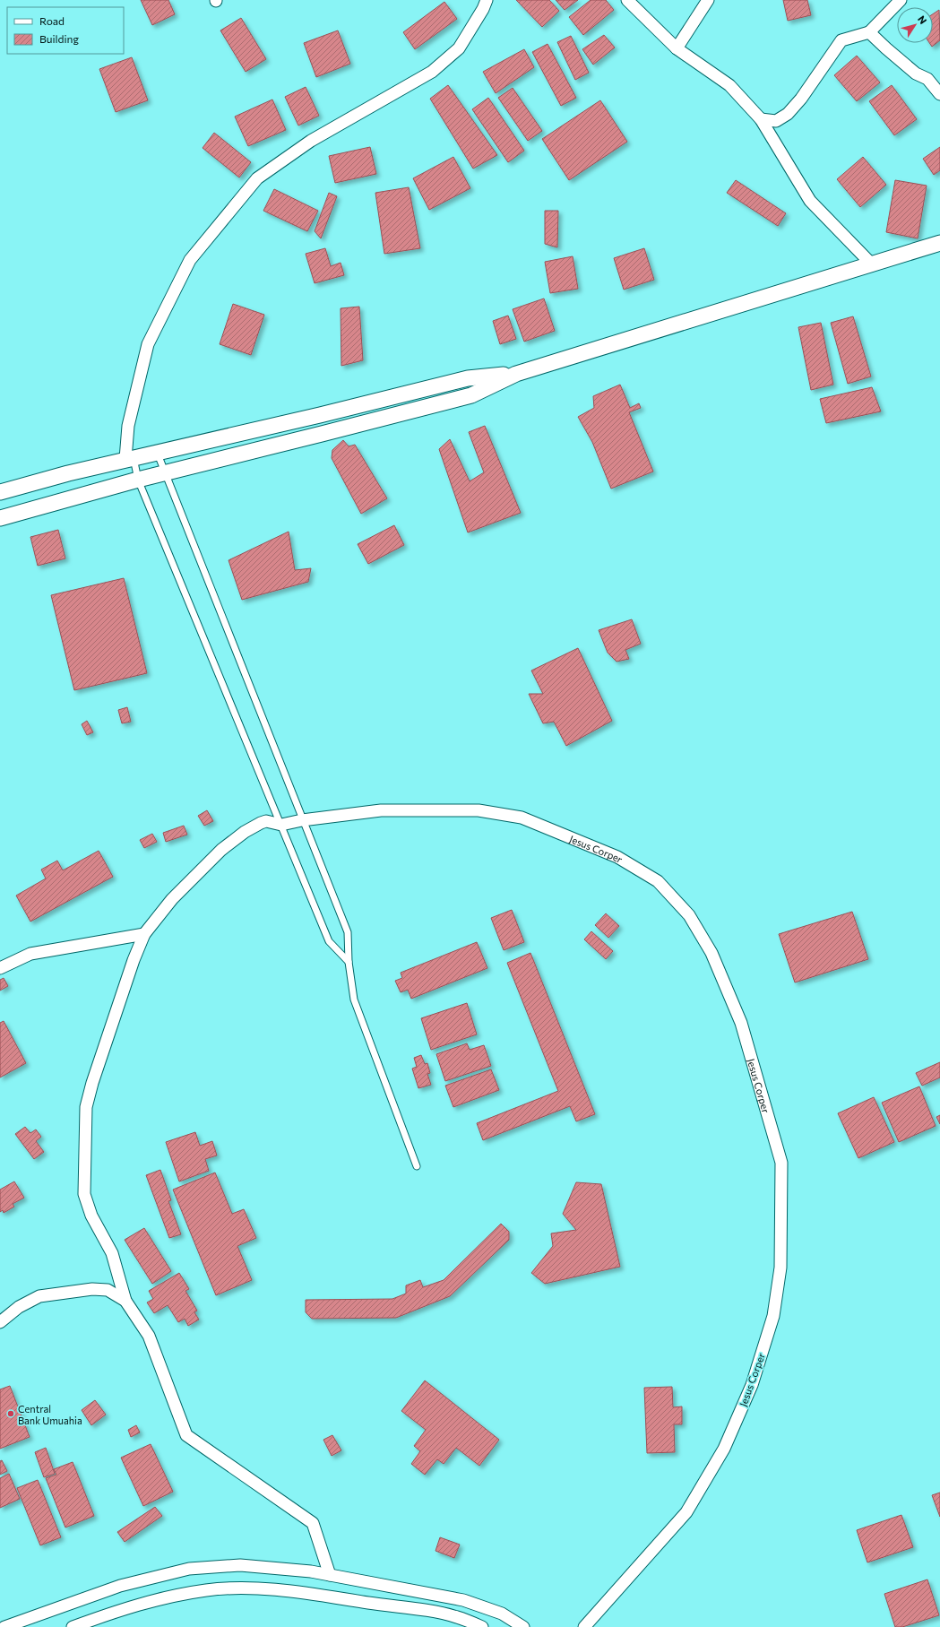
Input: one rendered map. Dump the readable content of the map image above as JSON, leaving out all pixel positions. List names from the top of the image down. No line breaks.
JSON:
{"streets":{"street":["Jesus Corper"]},"places":["Central Bank Umuahia"],"legend":["Road","Building"],"north":"top right"}
